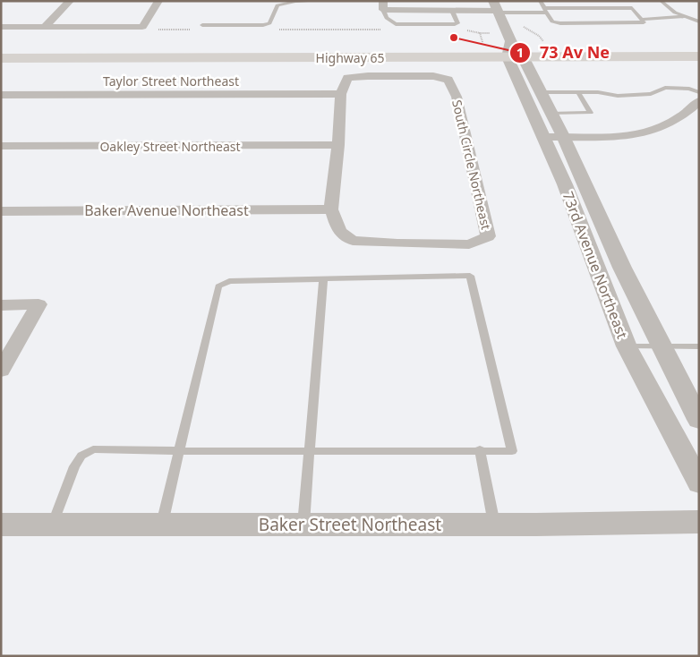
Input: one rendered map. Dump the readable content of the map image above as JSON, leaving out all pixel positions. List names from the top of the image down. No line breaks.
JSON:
{"streets":{"highway":["Highway 65"],"street":["Taylor Street Northeast","Oakley Street Northeast","South Circle Northeast","Baker Avenue Northeast","73rd Avenue Northeast","Baker Street Northeast"]},"crossings":[["Highway 65","73rd Avenue Northeast"],["Taylor Street Northeast","South Circle Northeast"],["Oakley Street Northeast","South Circle Northeast"],["South Circle Northeast","Baker Avenue Northeast"]],"places":["73 Av Ne"]}
